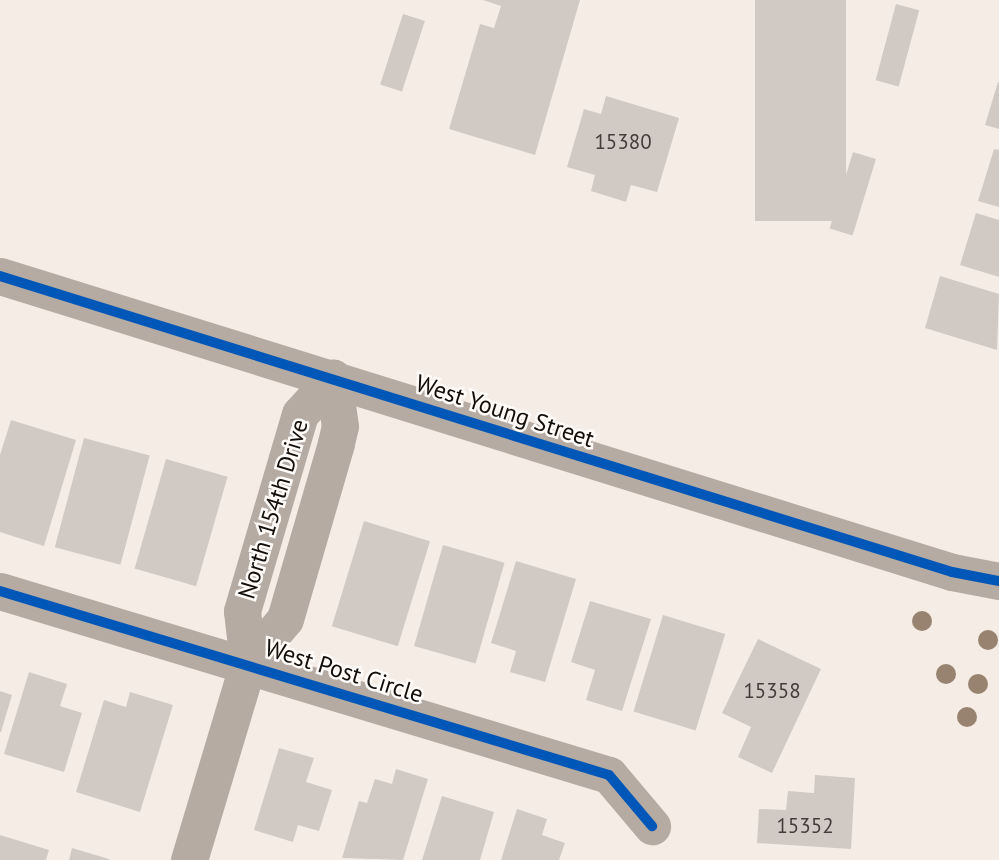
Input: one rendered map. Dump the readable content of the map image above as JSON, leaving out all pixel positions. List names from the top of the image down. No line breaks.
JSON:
{"streets":{"street":["West Young Street","North 154th Drive","West Post Circle"]},"crossings":[["West Young Street","North 154th Drive"],["North 154th Drive","West Post Circle"]],"house_numbers":["15380","15358","15352"]}
